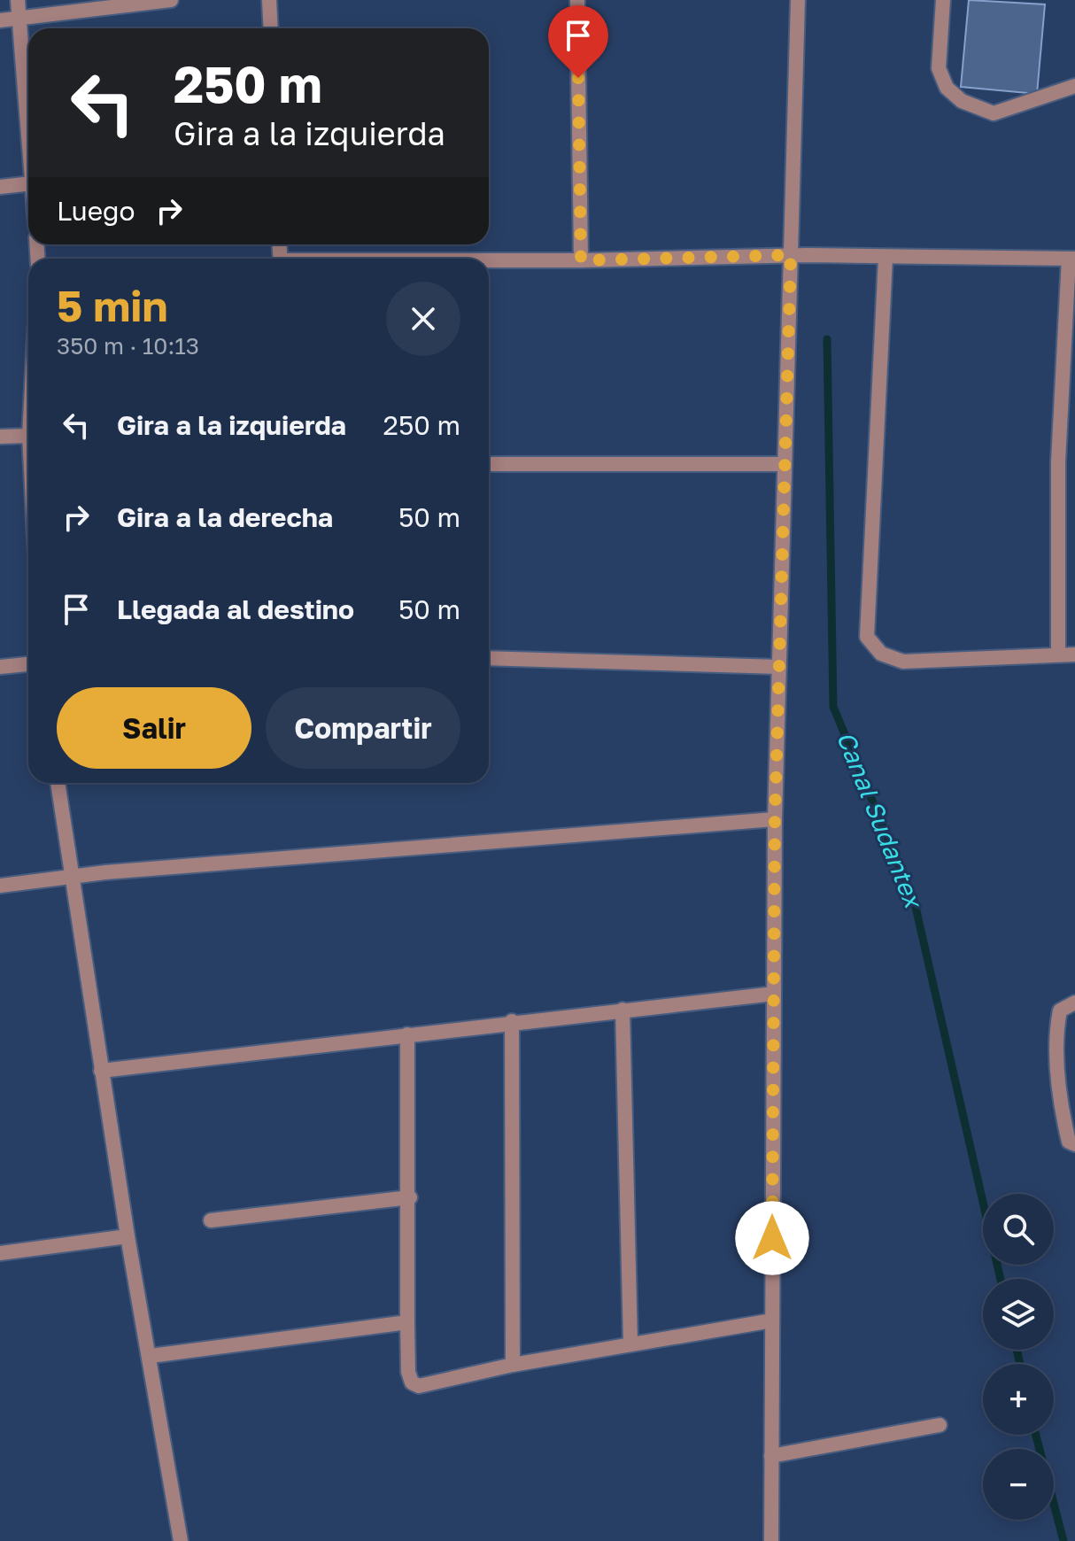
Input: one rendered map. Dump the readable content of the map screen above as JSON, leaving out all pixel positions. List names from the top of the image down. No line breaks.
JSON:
{"water":["Canal Sudantex"],"page":{"turn":["250 m","Gira a la izquierda"],"then":"Luego","heading":["5 min","350 m · 10:13"],"list":[{"name":"Gira a la izquierda","value":"250 m"},{"name":"Gira a la derecha","value":"50 m"},{"name":"Llegada al destino","value":"50 m"}],"buttons":["Salir","Compartir"],"map_buttons":["+","−"]}}
